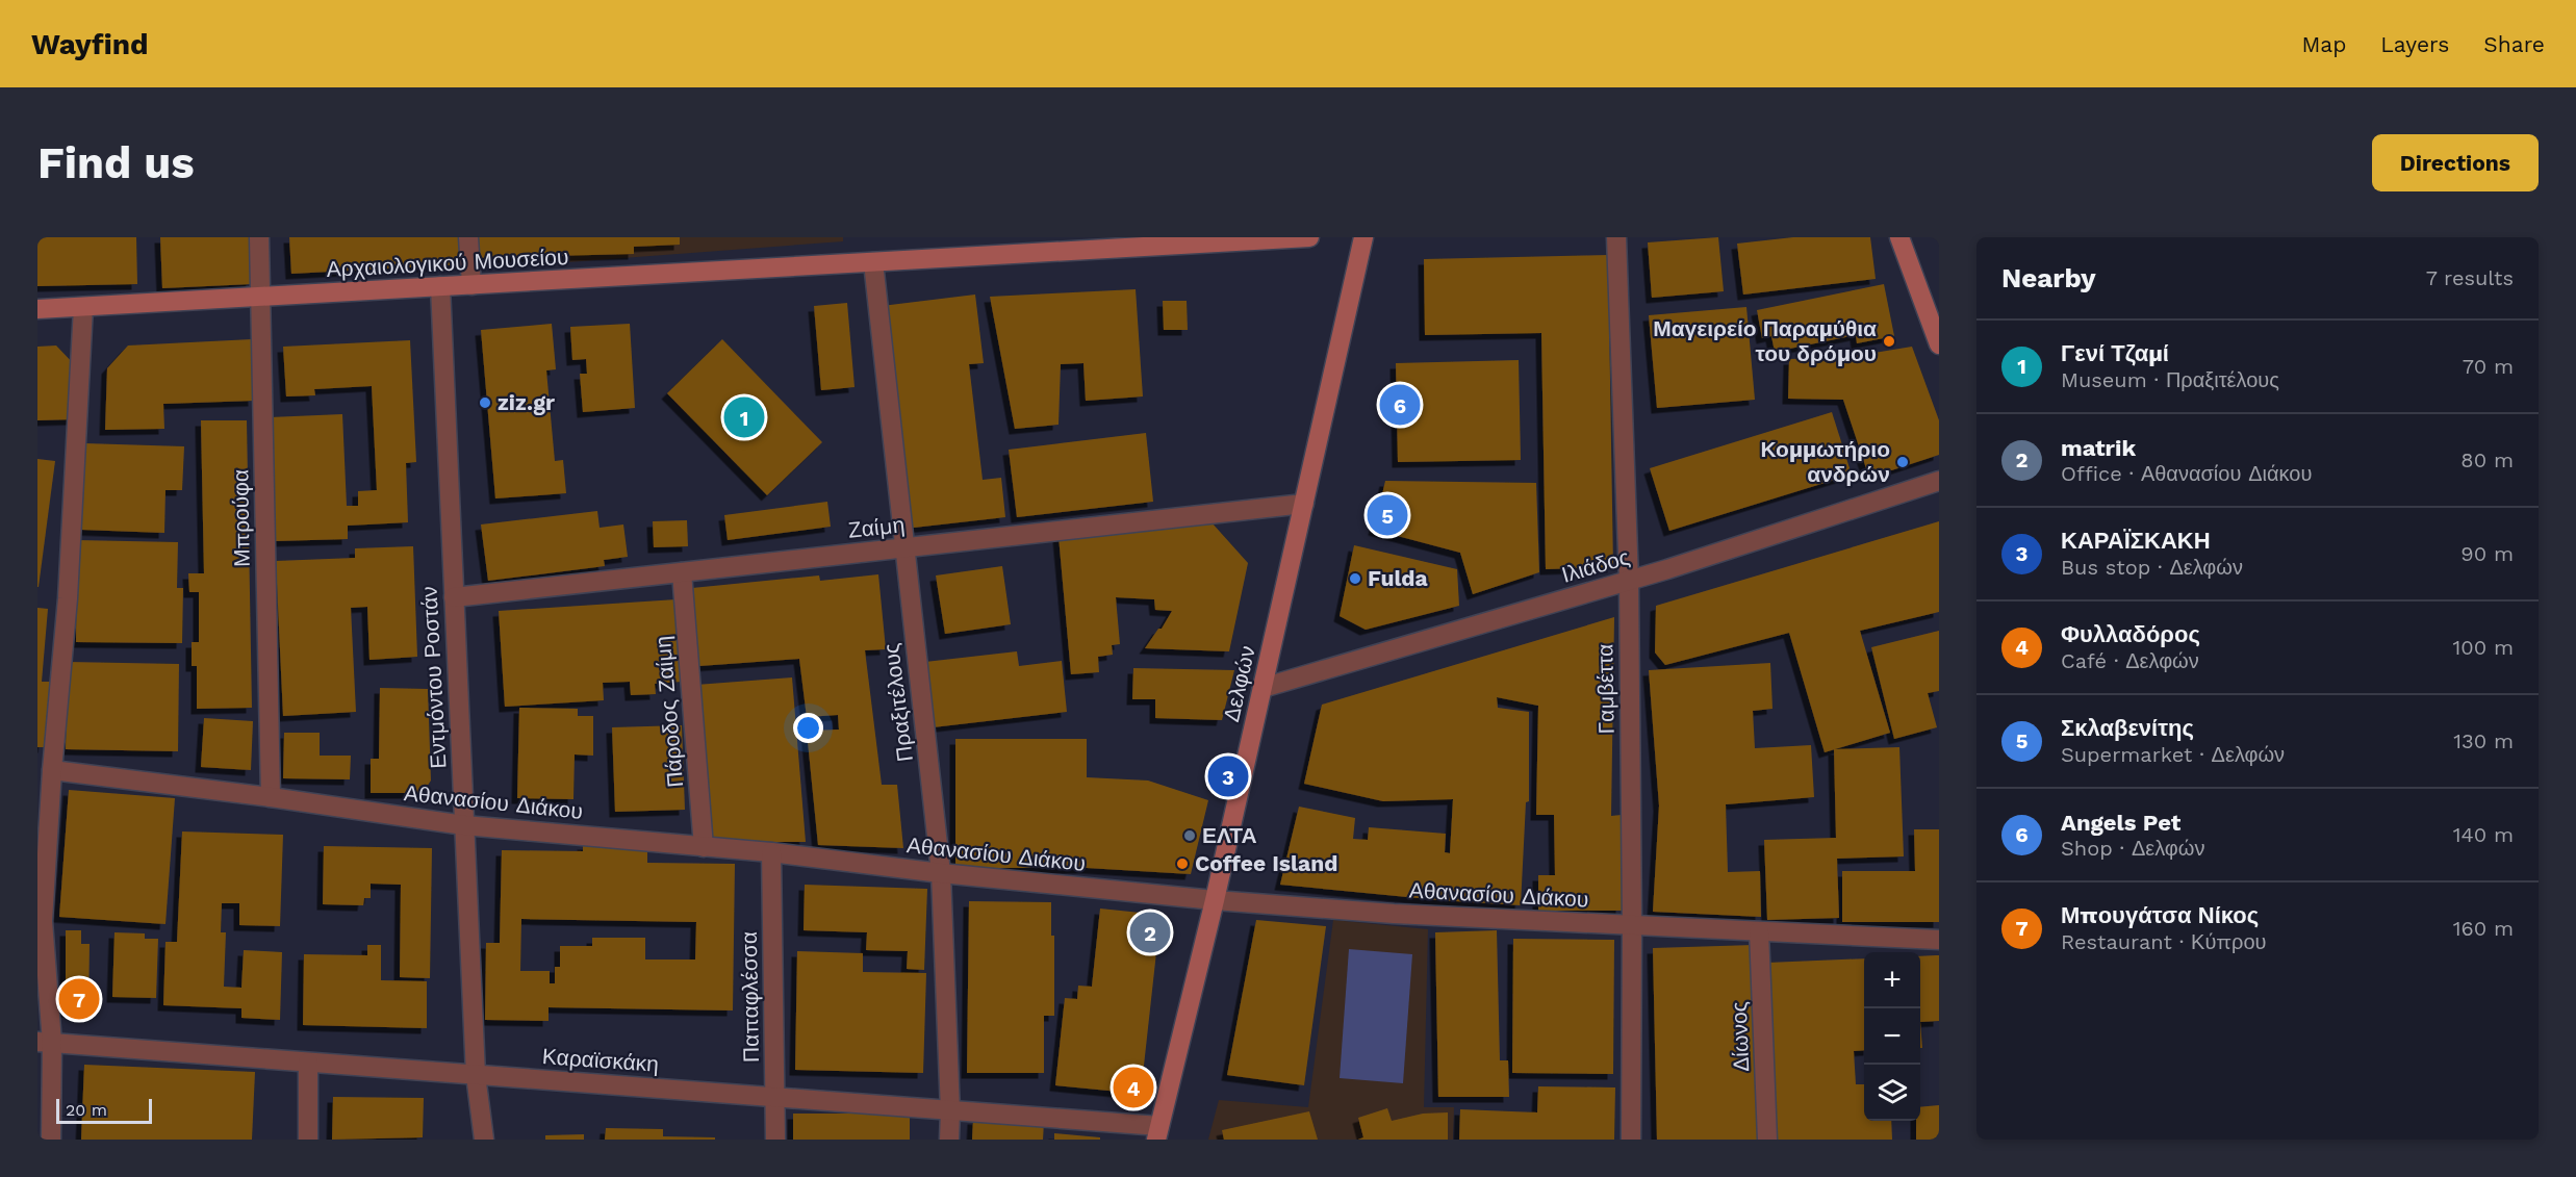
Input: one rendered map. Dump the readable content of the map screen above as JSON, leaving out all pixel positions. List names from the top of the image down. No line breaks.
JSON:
{"streets":{"street":["Αρχαιολογικού Μουσείου","Μπρούφα","Ζαίμη","Ιλιάδος","Εντμόντου Ροστάν","Δελφών","Γαμβέττα","Πραξιτέλους","Πάροδος Ζαίμη","Αθανασίου Διάκου","Παπαφλέσσα","Δίωνος","Καραϊσκάκη"]},"crossings":[["Αρχαιολογικού Μουσείου","Μπρούφα"],["Αρχαιολογικού Μουσείου","Εντμόντου Ροστάν"],["Αρχαιολογικού Μουσείου","Πραξιτέλους"],["Μπρούφα","Αθανασίου Διάκου"],["Ζαίμη","Εντμόντου Ροστάν"],["Ζαίμη","Δελφών"],["Ζαίμη","Πραξιτέλους"],["Ζαίμη","Πάροδος Ζαίμη"],["Ιλιάδος","Δελφών"],["Ιλιάδος","Γαμβέττα"],["Εντμόντου Ροστάν","Αθανασίου Διάκου"],["Εντμόντου Ροστάν","Καραϊσκάκη"],["Δελφών","Αθανασίου Διάκου"],["Δελφών","Καραϊσκάκη"],["Γαμβέττα","Αθανασίου Διάκου"],["Πραξιτέλους","Αθανασίου Διάκου"],["Πραξιτέλους","Καραϊσκάκη"],["Πάροδος Ζαίμη","Αθανασίου Διάκου"],["Αθανασίου Διάκου","Παπαφλέσσα"],["Αθανασίου Διάκου","Δίωνος"],["Παπαφλέσσα","Καραϊσκάκη"]],"places":["Μαγειρείο Παραμύθια του δρόμου","ziz.gr","Κομμωτήριο ανδρών","Fulda","ΕΛΤΑ","Coffee Island"],"scale_bar":"20 m","page":{"header":"Wayfind","nav":["Map","Layers","Share"],"buttons":"Directions","title":"Find us","heading":["Nearby","7 results"],"list":[{"mark":"1","name":"Γενί Τζαμί","note":"Museum · Πραξιτέλους","value":"70 m"},{"mark":"2","name":"matrik","note":"Office · Αθανασίου Διάκου","value":"80 m"},{"mark":"3","name":"ΚΑΡΑΪΣΚΑΚΗ","note":"Bus stop · Δελφών","value":"90 m"},{"mark":"4","name":"Φυλλαδόρος","note":"Café · Δελφών","value":"100 m"},{"mark":"5","name":"Σκλαβενίτης","note":"Supermarket · Δελφών","value":"130 m"},{"mark":"6","name":"Angels Pet","note":"Shop · Δελφών","value":"140 m"},{"mark":"7","name":"Μπουγάτσα Νίκος","note":"Restaurant · Κύπρου","value":"160 m"}],"pins":["6","1","5","3","2","7","4"],"map_buttons":["+","−"],"scale":"20 m"}}
